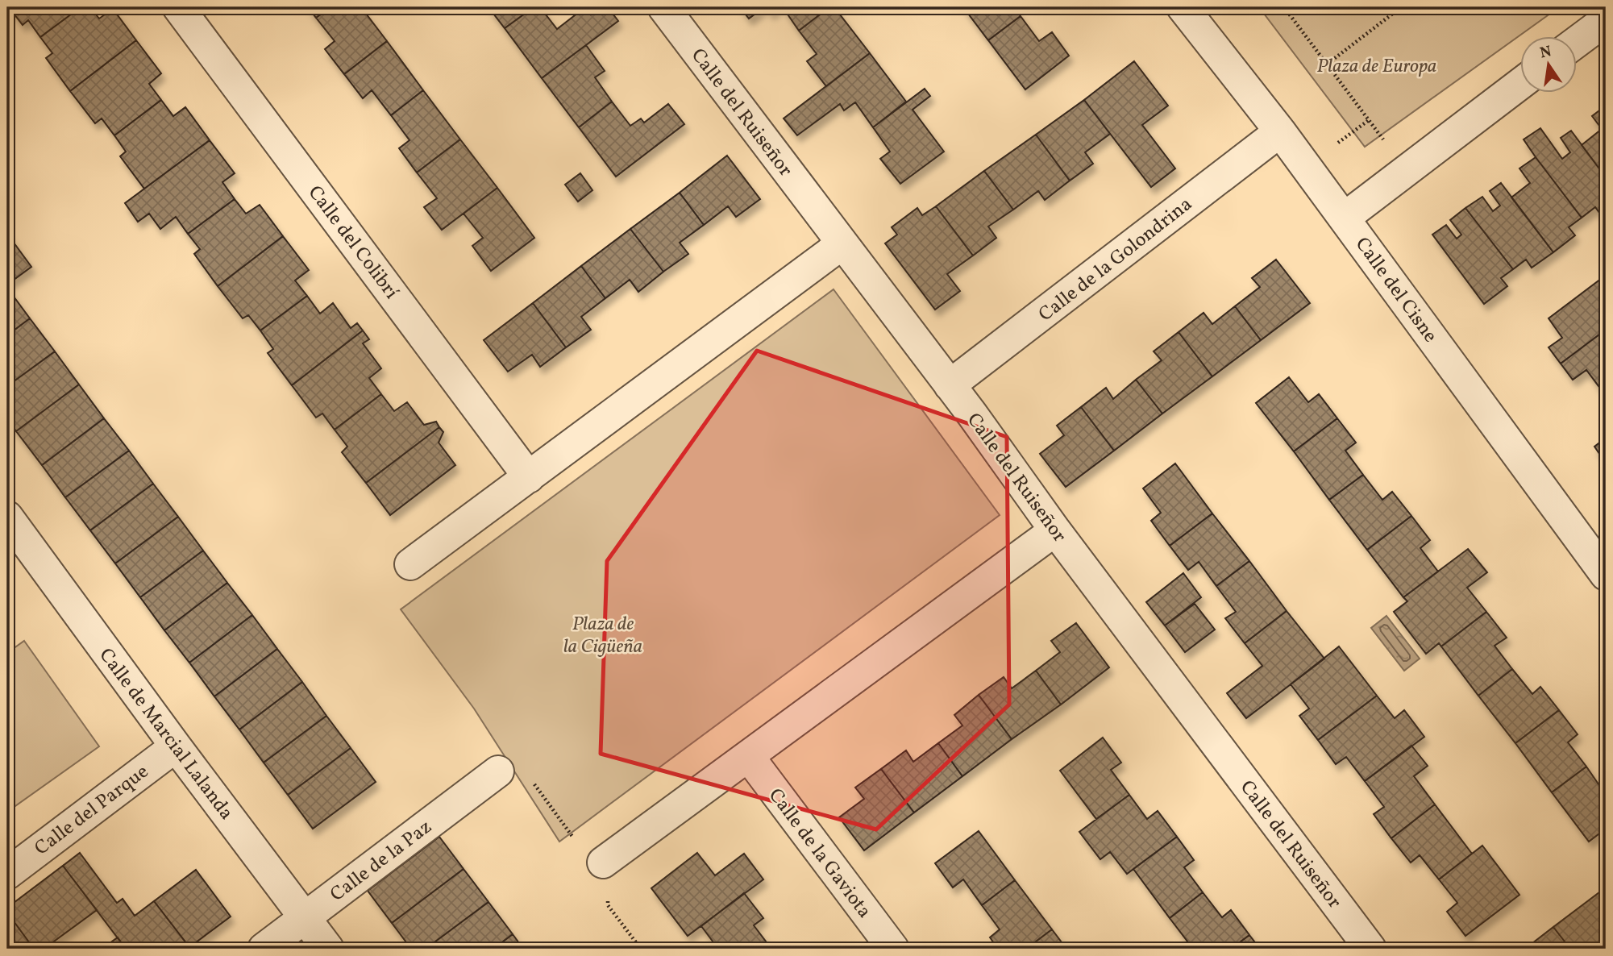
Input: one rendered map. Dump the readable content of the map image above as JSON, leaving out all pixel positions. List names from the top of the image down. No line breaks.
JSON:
{"streets":{"street":["Calle del Ruiseñor","Calle del Colibrí","Calle de la Golondrina","Calle del Cisne","Calle de Marcial Lalanda","Calle del Parque","Calle de la Gaviota","Calle de la Paz"]},"crossings":[["Calle del Ruiseñor","Calle de la Golondrina"],["Calle de la Golondrina","Calle del Cisne"],["Calle de Marcial Lalanda","Calle del Parque"],["Calle de Marcial Lalanda","Calle de la Paz"]],"parks":["Plaza de Europa","Plaza de la Cigüeña"],"north":"top"}
